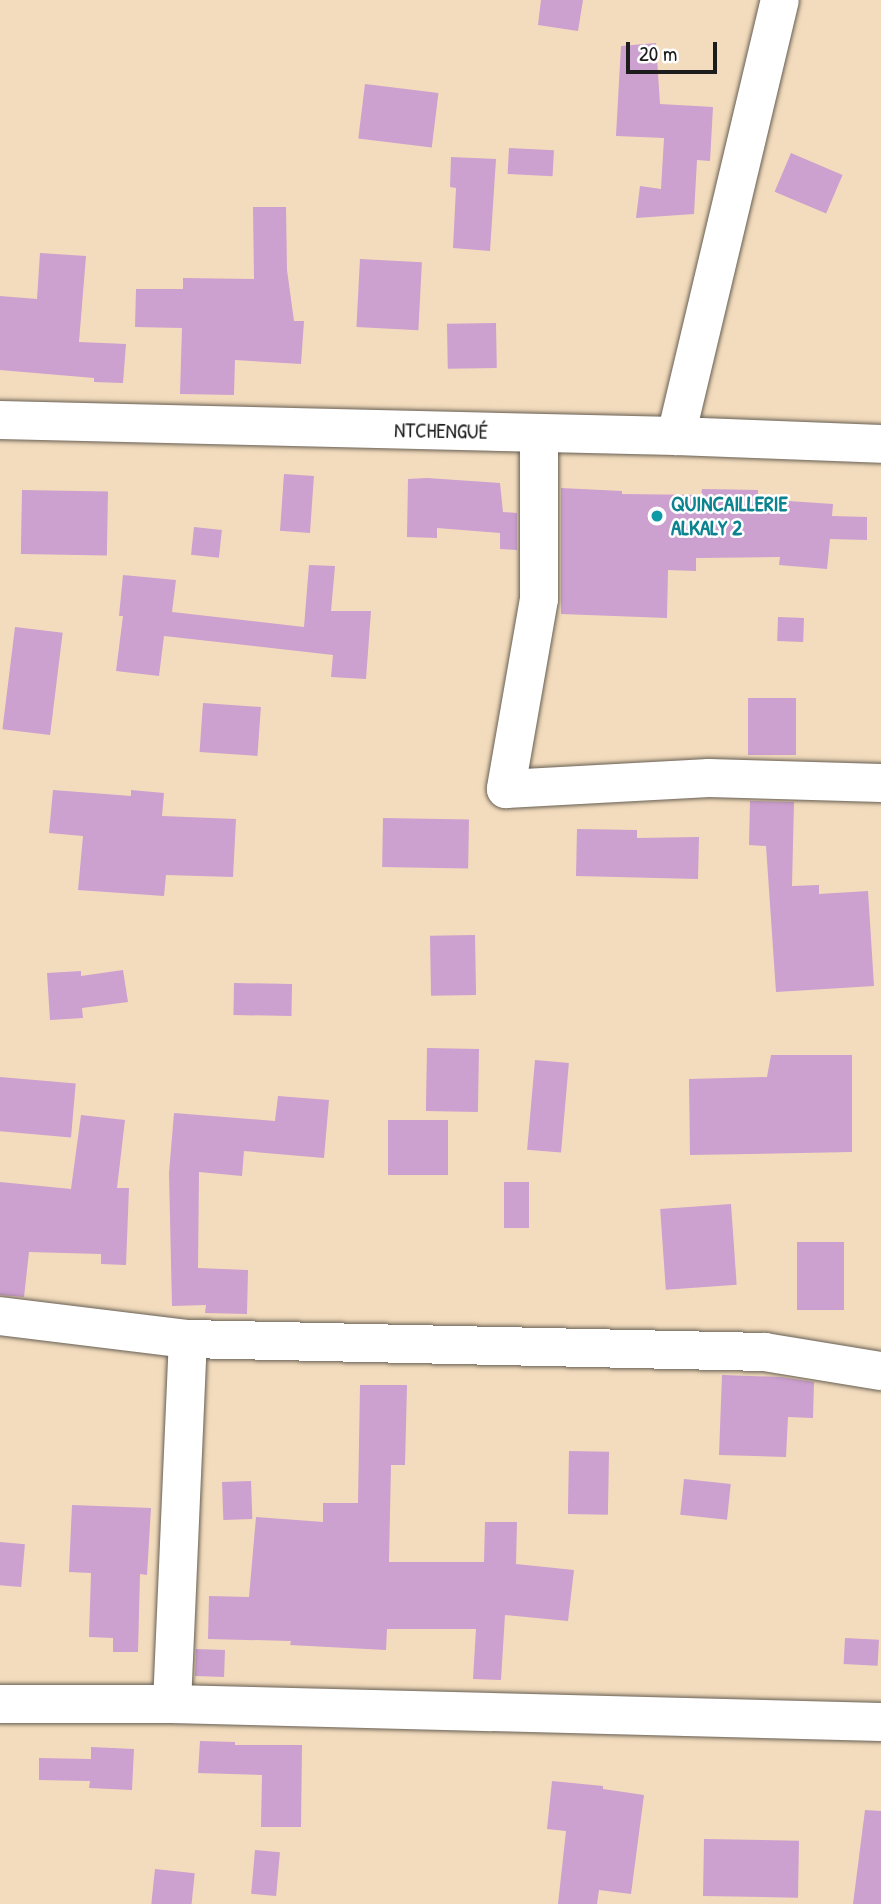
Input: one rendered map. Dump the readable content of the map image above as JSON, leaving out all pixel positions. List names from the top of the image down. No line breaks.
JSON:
{"streets":{"street":["NTCHENGUÉ"]},"places":["QUINCAILLERIE ALKALY 2"],"scale_bar":"20 m"}
